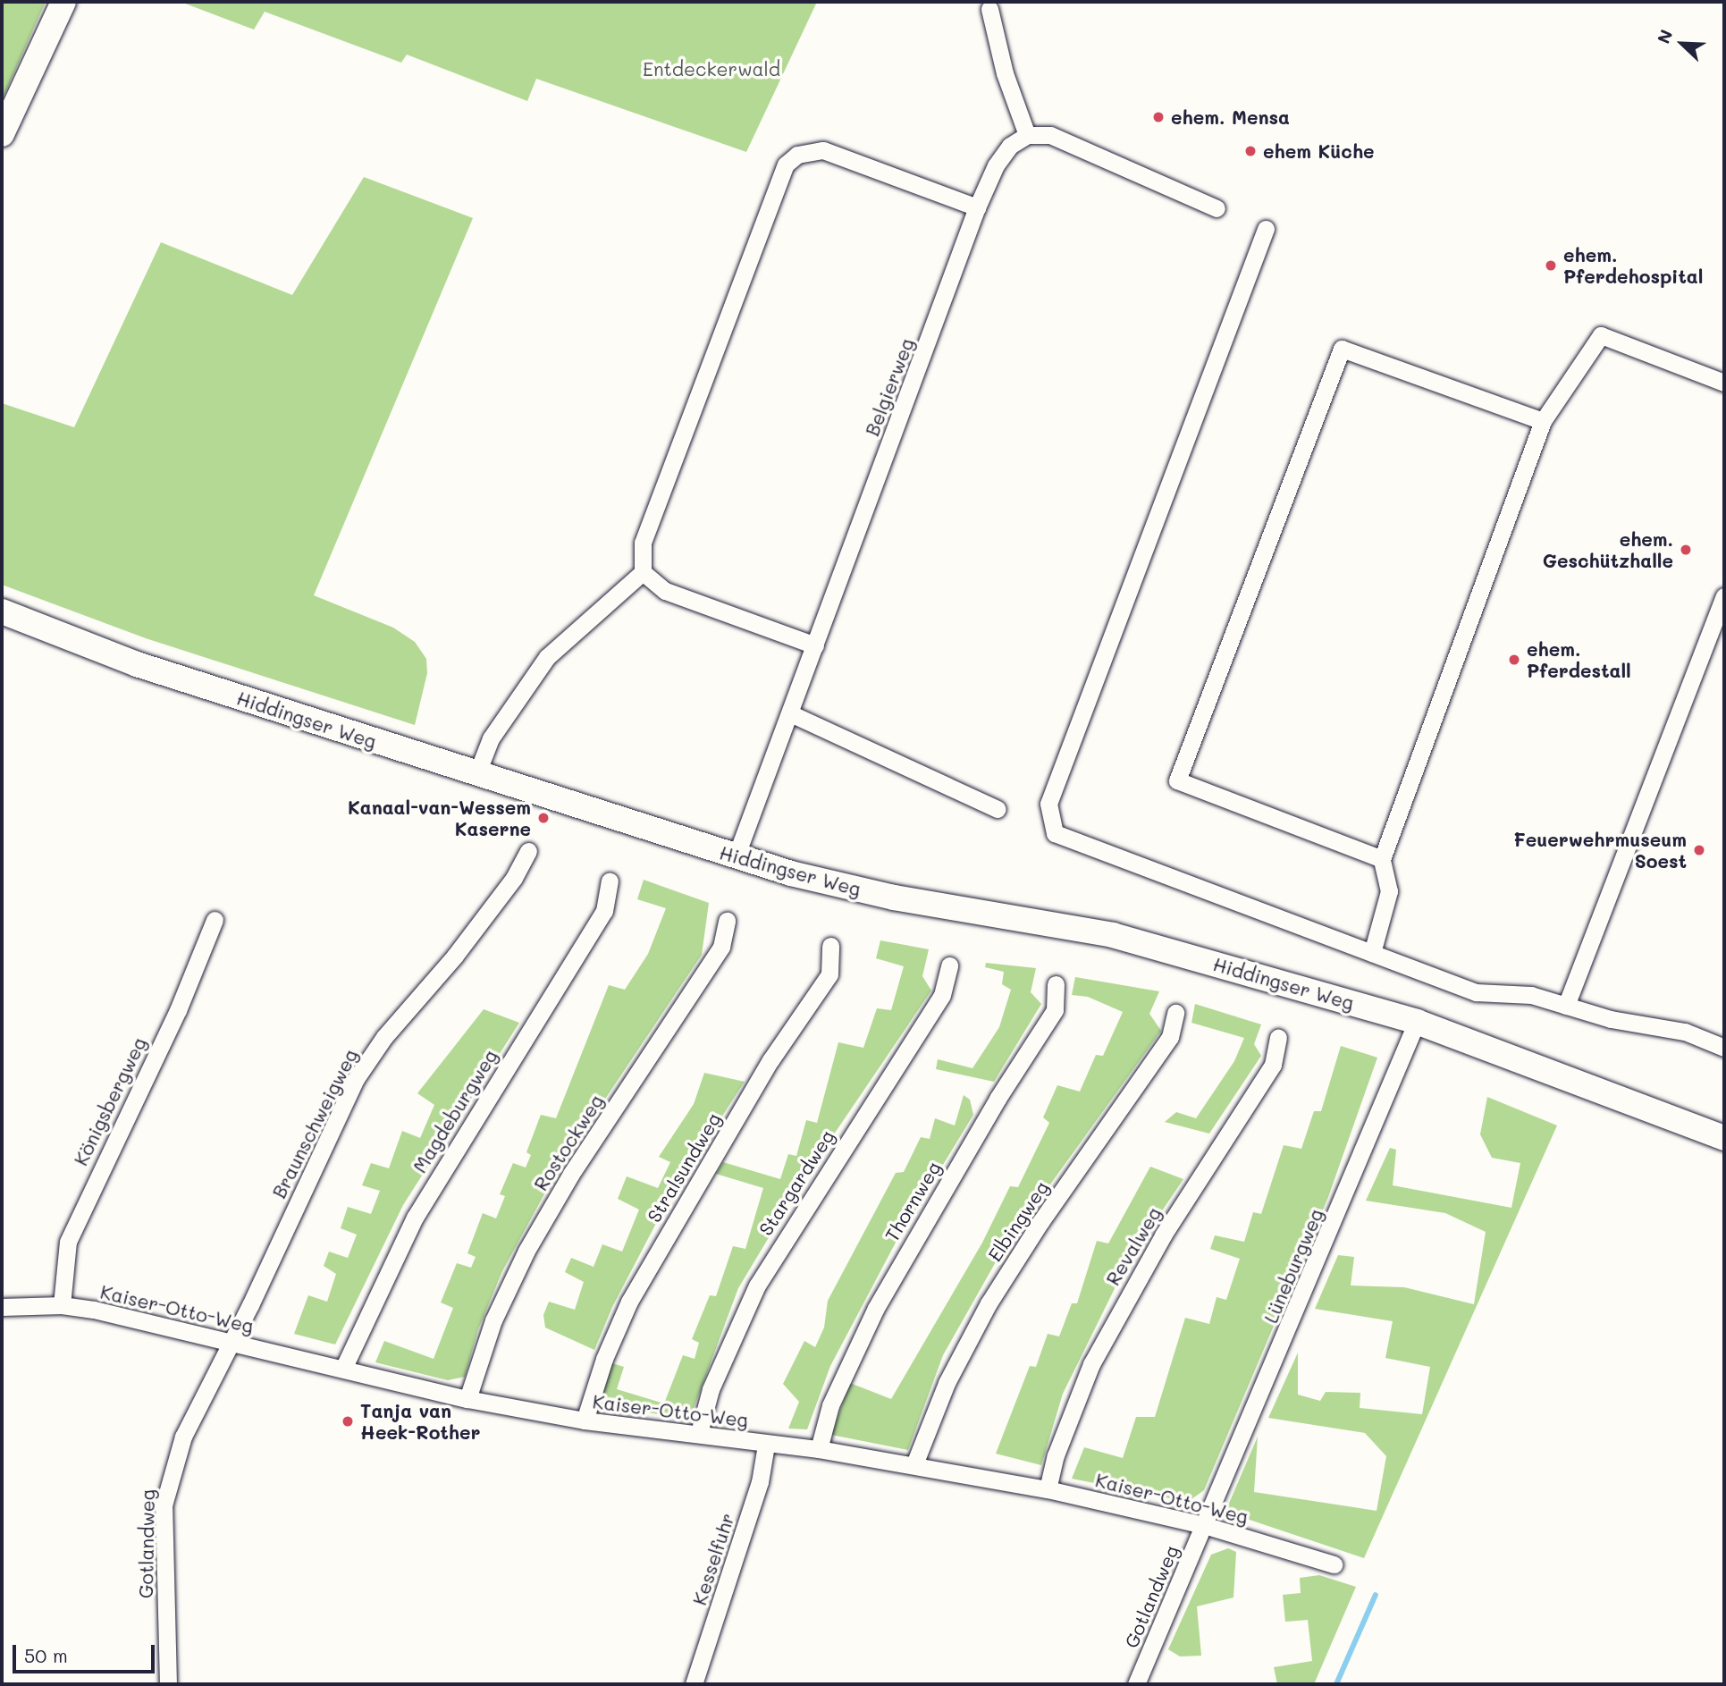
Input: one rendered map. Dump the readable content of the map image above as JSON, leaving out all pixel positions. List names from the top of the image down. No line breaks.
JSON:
{"streets":{"main road":["Hiddingser Weg"],"street":["Belgierweg","Königsbergweg","Magdeburgweg","Braunschweigweg","Rostockweg","Stralsundweg","Stargardweg","Thornweg","Elbingweg","Revalweg","Lüneburgweg","Kaiser-Otto-Weg","Gotlandweg","Kesselfuhr"]},"crossings":[["Belgierweg","Hiddingser Weg"],["Hiddingser Weg","Lüneburgweg"],["Königsbergweg","Kaiser-Otto-Weg"],["Magdeburgweg","Kaiser-Otto-Weg"],["Braunschweigweg","Kaiser-Otto-Weg"],["Braunschweigweg","Gotlandweg"],["Rostockweg","Kaiser-Otto-Weg"],["Stralsundweg","Kaiser-Otto-Weg"],["Stargardweg","Kaiser-Otto-Weg"],["Thornweg","Kaiser-Otto-Weg"],["Elbingweg","Kaiser-Otto-Weg"],["Revalweg","Kaiser-Otto-Weg"],["Lüneburgweg","Kaiser-Otto-Weg"],["Lüneburgweg","Gotlandweg"],["Kaiser-Otto-Weg","Gotlandweg"],["Kaiser-Otto-Weg","Kesselfuhr"]],"parks":["Entdeckerwald"],"places":["ehem. Mensa","ehem Küche","ehem. Pferdehospital","ehem. Geschützhalle","ehem. Pferdestall","Kanaal-van-Wessem Kaserne","Feuerwehrmuseum Soest","Tanja van Heek-Rother"],"scale_bar":"50 m","north":"top left"}
